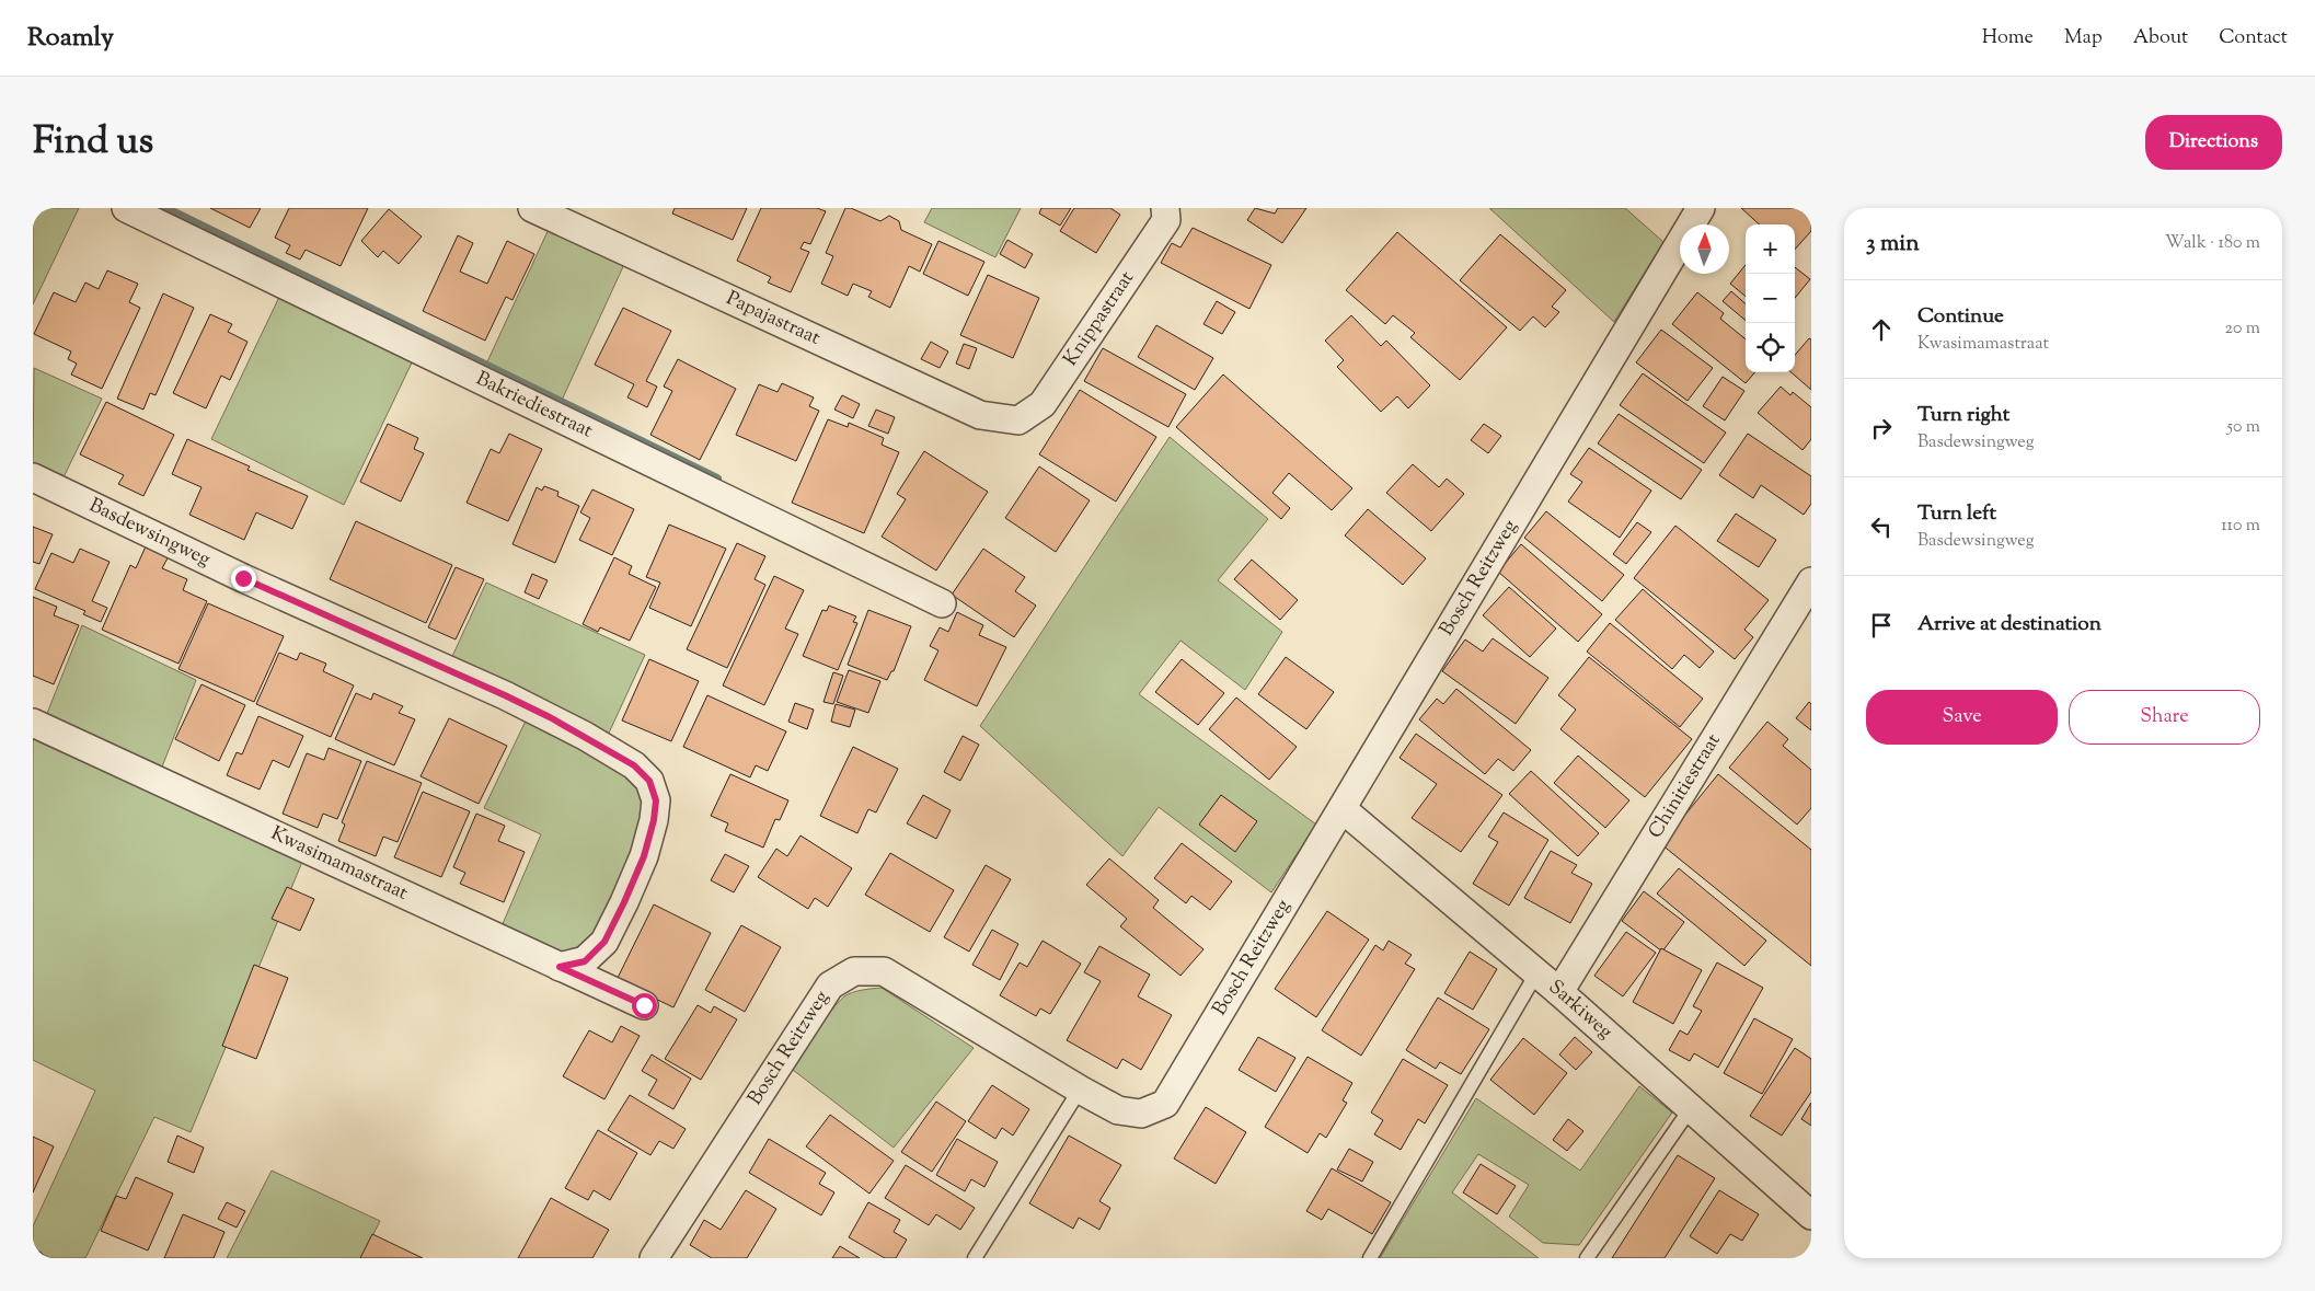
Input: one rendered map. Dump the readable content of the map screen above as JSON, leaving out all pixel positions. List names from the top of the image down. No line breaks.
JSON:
{"streets":{"street":["Knippastraat","Papajastraat","Bakriediestraat","Basdewsingweg","Bosch Reitzweg","Chinitiestraat","Kwasimamastraat","Sarkiweg"]},"crossings":[["Knippastraat","Papajastraat"],["Basdewsingweg","Kwasimamastraat"],["Bosch Reitzweg","Sarkiweg"],["Chinitiestraat","Sarkiweg"]],"north":"top","page":{"header":"Roamly","nav":["Home","Map","About","Contact"],"title":"Find us","buttons":["Directions",["Save","Share"]],"heading":["3 min","Walk · 180 m"],"map_buttons":["+","−"],"list":[["Continue","Kwasimamastraat","20 m"],["Turn right","Basdewsingweg","50 m"],["Turn left","Basdewsingweg","110 m"],"Arrive at destination"]}}
